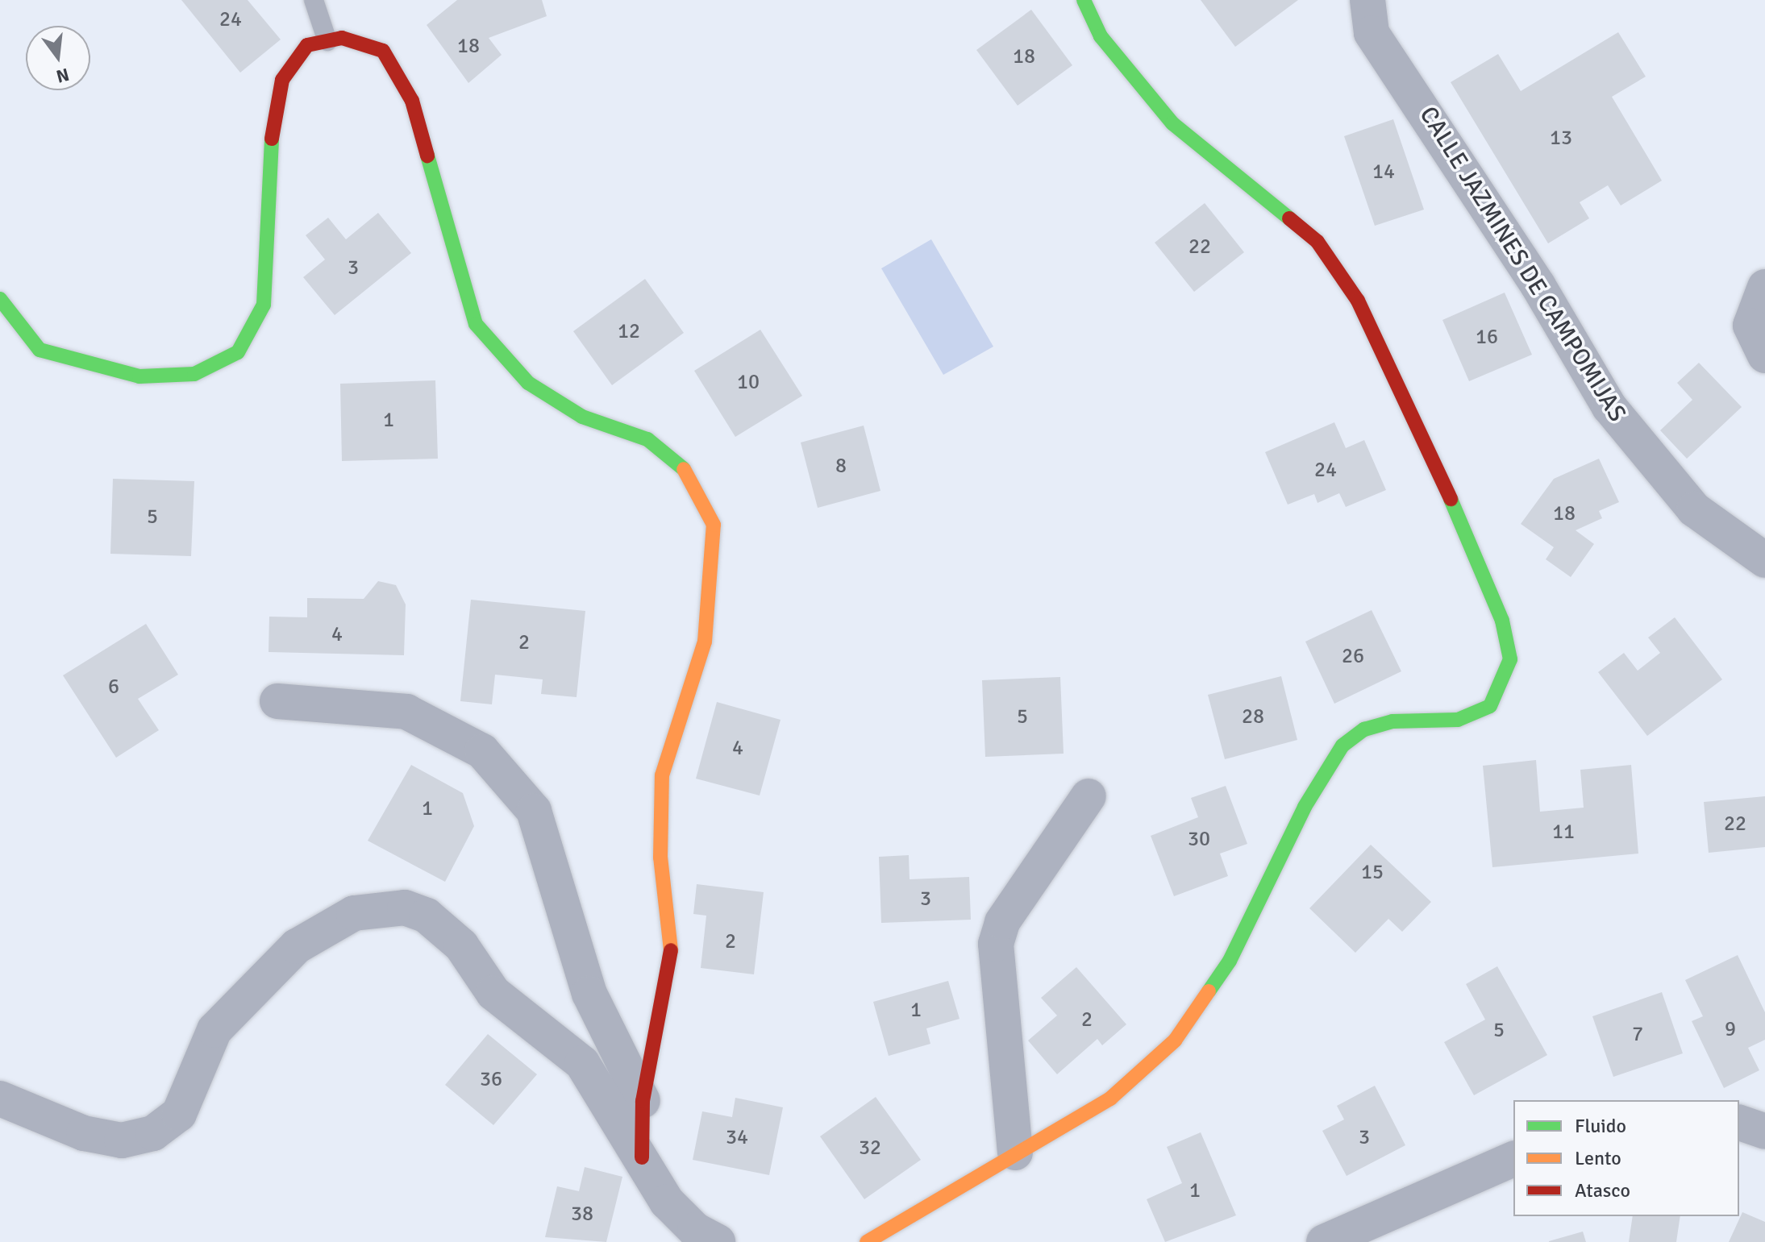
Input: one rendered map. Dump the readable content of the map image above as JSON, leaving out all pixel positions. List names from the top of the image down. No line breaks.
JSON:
{"streets":{"street":["CALLE JAZMINES DE CAMPOMIJAS"]},"house_numbers":["24","18","18","13","14","22","3","12","16","10","1","8","24","18","5","4","2","26","6","5","28","4","1","22","11","30","15","3","2","1","2","9","5","7","36","34","3","32","1","38"],"legend":["Fluido","Lento","Atasco"],"north":"bottom"}
